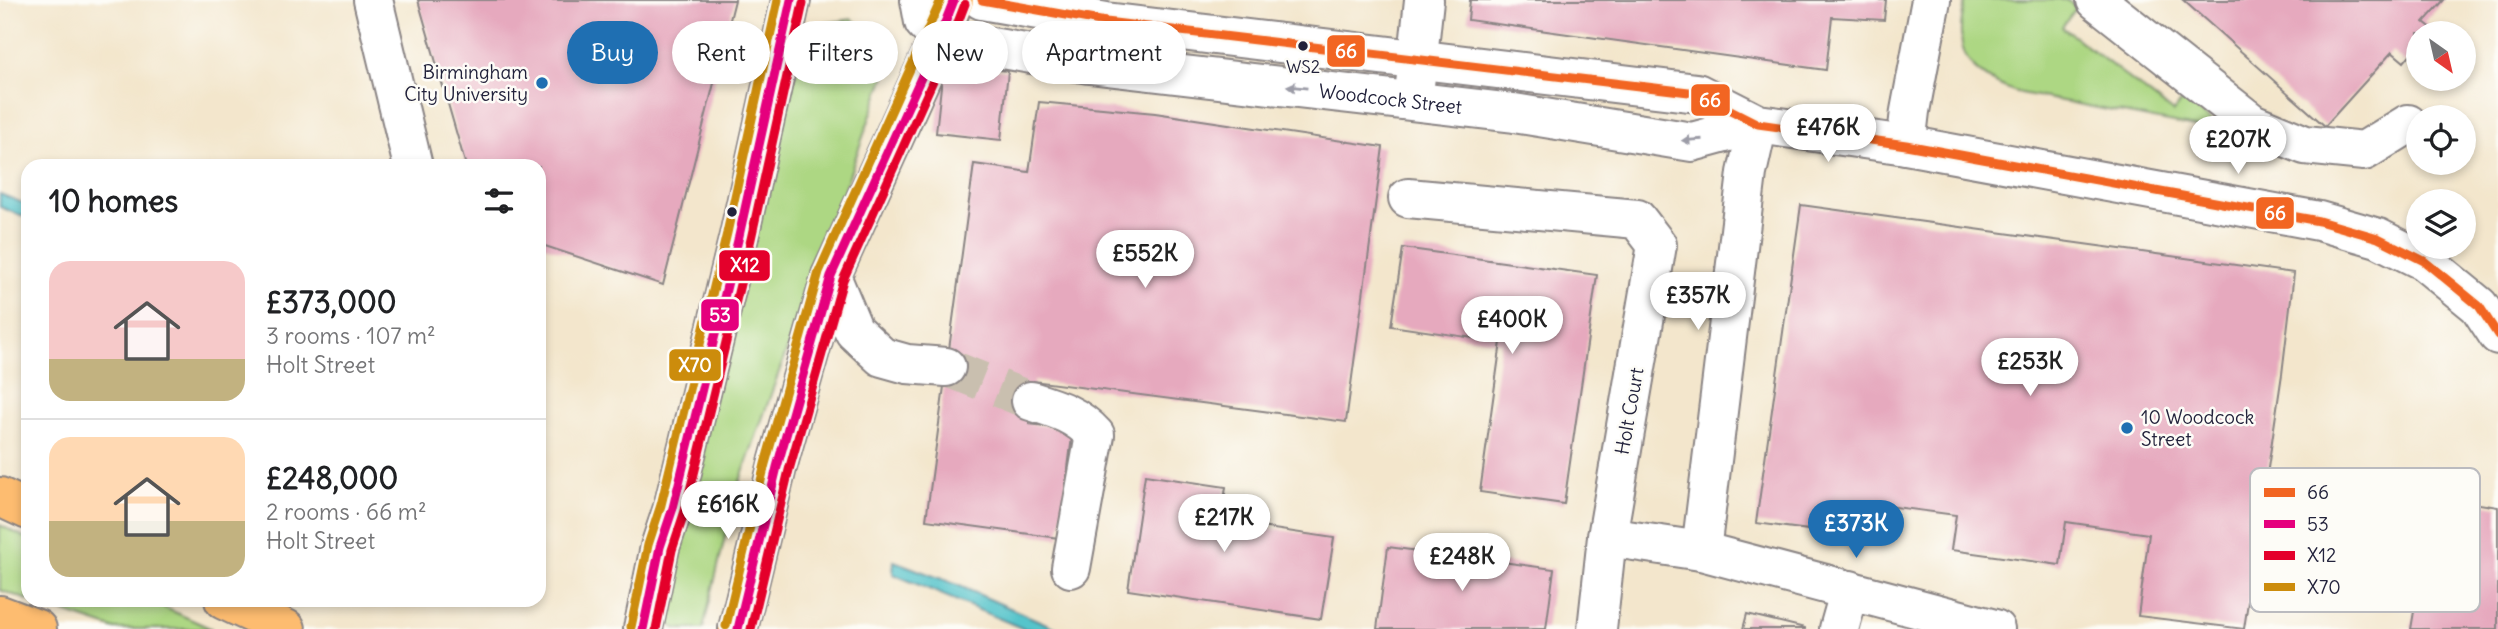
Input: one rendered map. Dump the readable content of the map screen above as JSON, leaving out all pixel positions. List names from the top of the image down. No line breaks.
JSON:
{"streets":{"street":["Woodcock Street","Holt Court"]},"places":["WS2","Birmingham City University","10 Woodcock Street"],"lines":["transit line 66","transit line 53","transit line X70","transit line X12"],"legend":["66","53","X12","X70"],"north":"bottom right","page":{"chip":["Buy","Rent","Filters","New","Apartment"],"price":["£476K","£207K","£552K","£357K","£400K","£253K","£616K","£217K","£373K","£248K"],"heading":"10 homes","list":[{"name":"£373,000","note":"3 rooms · 107 m² · Holt Street"},{"name":"£248,000","note":"2 rooms · 66 m² · Holt Street"}]}}
